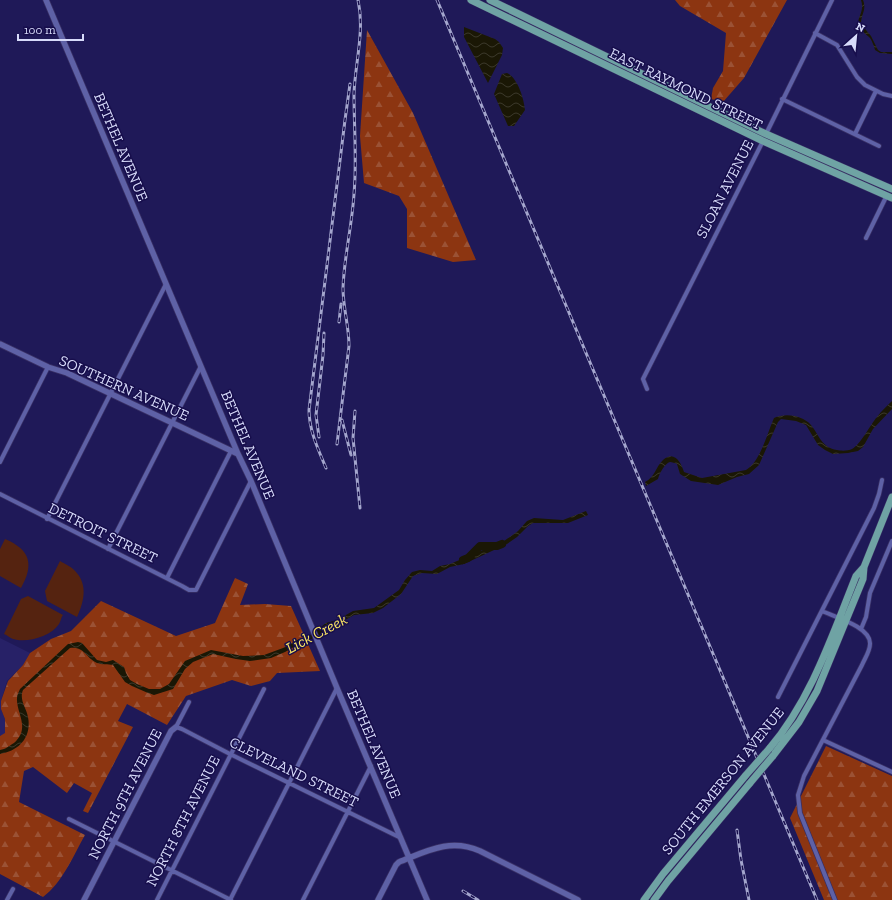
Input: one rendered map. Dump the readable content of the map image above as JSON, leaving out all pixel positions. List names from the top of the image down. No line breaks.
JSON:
{"streets":{"main road":["EAST RAYMOND STREET","SOUTH EMERSON AVENUE"],"street":["BETHEL AVENUE","SLOAN AVENUE","SOUTHERN AVENUE","DETROIT STREET","CLEVELAND STREET","NORTH 9TH AVENUE","NORTH 8TH AVENUE"]},"crossings":[["EAST RAYMOND STREET","SLOAN AVENUE"],["BETHEL AVENUE","SOUTHERN AVENUE"],["BETHEL AVENUE","DETROIT STREET"],["BETHEL AVENUE","CLEVELAND STREET"],["CLEVELAND STREET","NORTH 9TH AVENUE"],["CLEVELAND STREET","NORTH 8TH AVENUE"]],"water":["Lick Creek"],"scale_bar":"100 m","north":"top right"}
